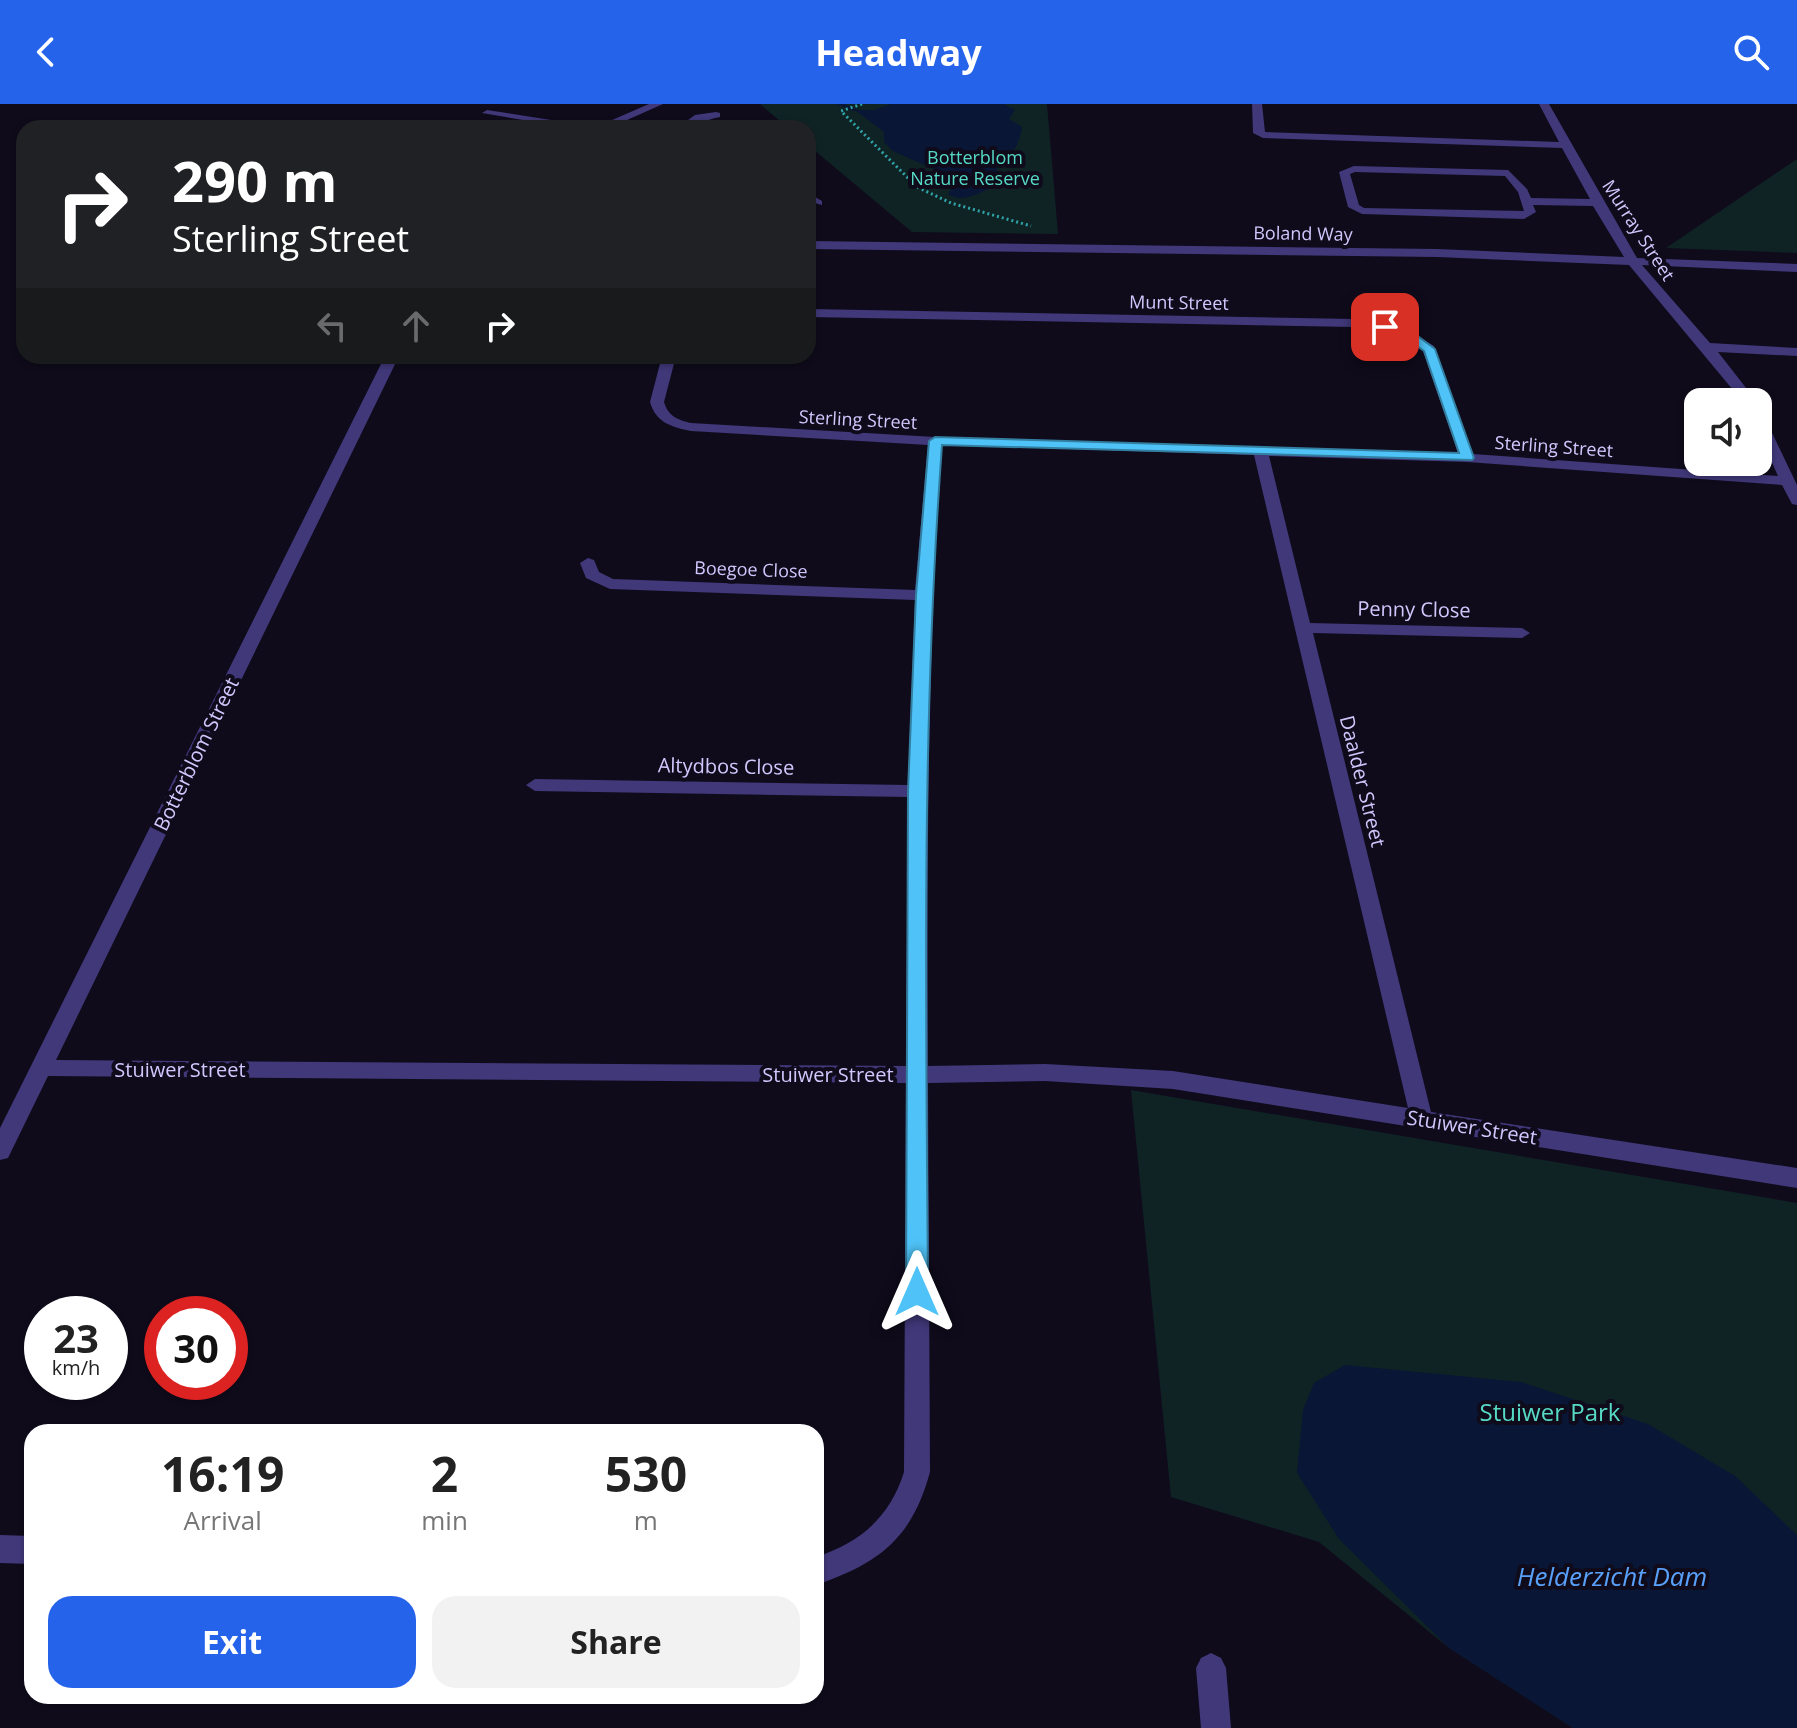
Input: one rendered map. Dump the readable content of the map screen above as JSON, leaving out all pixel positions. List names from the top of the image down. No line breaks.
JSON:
{"streets":{"street":["Murray Street","Boland Way","Munt Street","Sterling Street","Boegoe Close","Penny Close","Botterblom Street","Altydbos Close","Daalder Street","Stuiwer Street"]},"crossings":[["Murray Street","Boland Way"],["Munt Street","Sterling Street"],["Sterling Street","Daalder Street"],["Penny Close","Daalder Street"],["Botterblom Street","Stuiwer Street"],["Daalder Street","Stuiwer Street"]],"water":["Helderzicht Dam"],"parks":["Botterblom Nature Reserve","Stuiwer Park"],"page":{"header":"Headway","turn":["290 m","Sterling Street"],"speed":"23 km/h","limit":"30","eta":["16:19","Arrival","2","min","530","m"],"buttons":["Exit","Share"]}}
